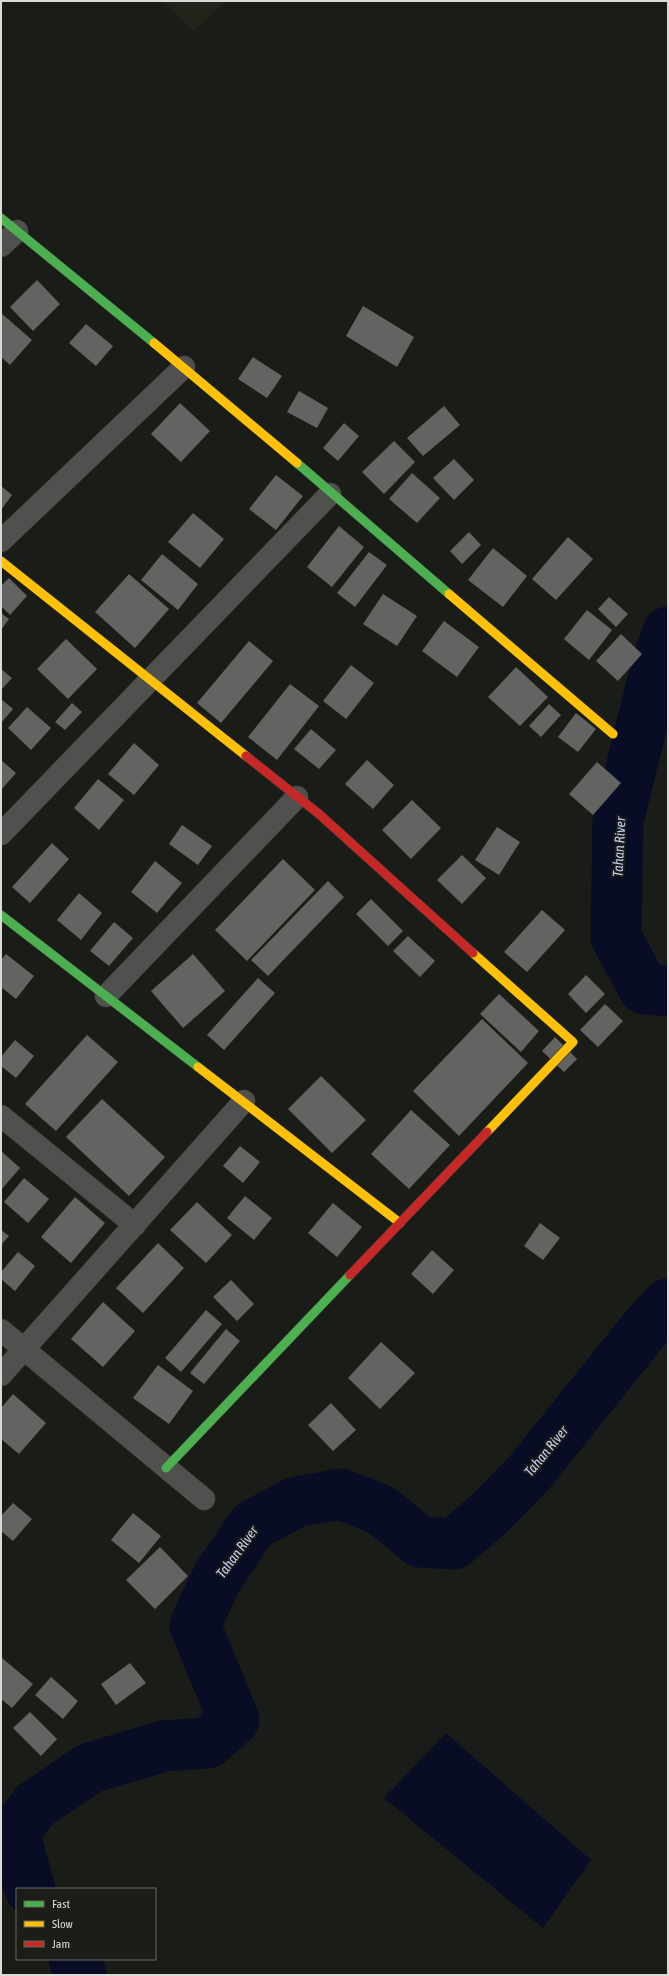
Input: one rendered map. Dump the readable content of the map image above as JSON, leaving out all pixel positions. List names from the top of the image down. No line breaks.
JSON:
{"water":["Tahan River"],"legend":["Fast","Slow","Jam"]}
